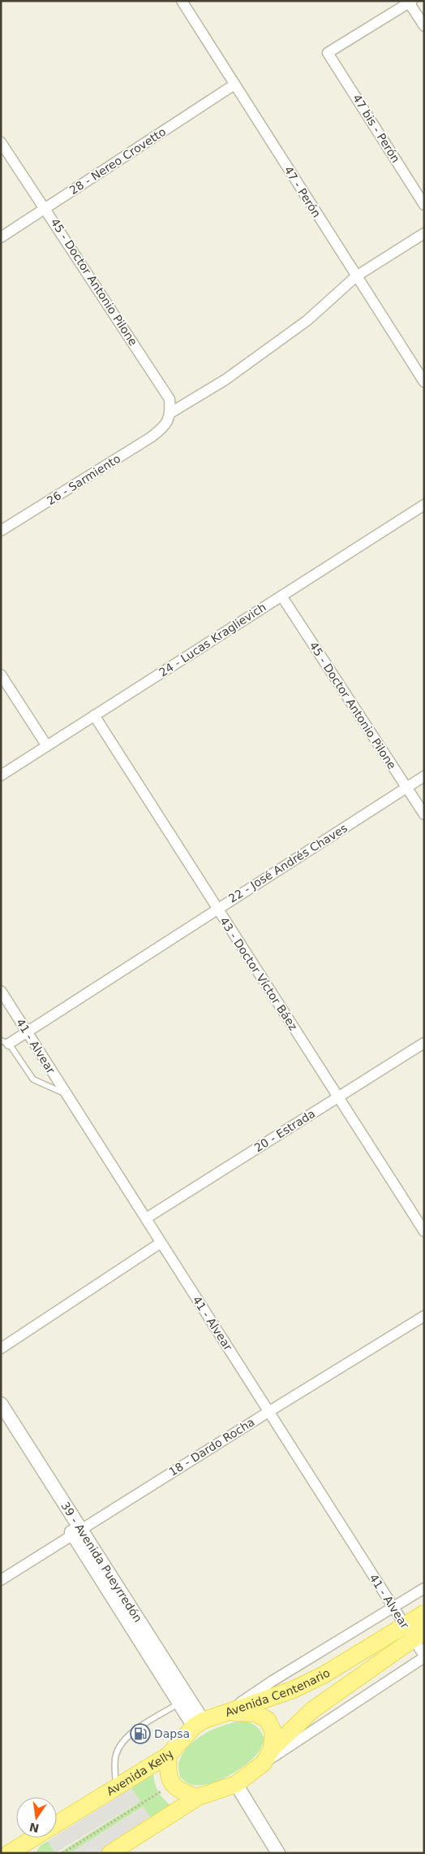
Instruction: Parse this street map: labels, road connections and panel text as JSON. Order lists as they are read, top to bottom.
{
  "streets": {
    "main road": ["Avenida Centenario", "Avenida Kelly"],
    "street": [
      "47 bis - Perón",
      "28 - Nereo Crovetto",
      "47 - Perón",
      "45 - Doctor Antonio Pilone",
      "26 - Sarmiento",
      "24 - Lucas Kraglievich",
      "22 - José Andrés Chaves",
      "43 - Doctor Víctor Báez",
      "41 - Alvear",
      "20 - Estrada",
      "18 - Dardo Rocha",
      "39 - Avenida Pueyrredón"
    ]
  },
  "crossings": [
    ["28 - Nereo Crovetto", "47 - Perón"],
    ["28 - Nereo Crovetto", "45 - Doctor Antonio Pilone"],
    ["45 - Doctor Antonio Pilone", "26 - Sarmiento"],
    ["45 - Doctor Antonio Pilone", "24 - Lucas Kraglievich"],
    ["45 - Doctor Antonio Pilone", "22 - José Andrés Chaves"],
    ["24 - Lucas Kraglievich", "43 - Doctor Víctor Báez"],
    ["22 - José Andrés Chaves", "43 - Doctor Víctor Báez"],
    ["22 - José Andrés Chaves", "41 - Alvear"],
    ["43 - Doctor Víctor Báez", "20 - Estrada"],
    ["41 - Alvear", "20 - Estrada"],
    ["41 - Alvear", "18 - Dardo Rocha"],
    ["41 - Alvear", "Avenida Centenario"],
    ["18 - Dardo Rocha", "39 - Avenida Pueyrredón"],
    ["39 - Avenida Pueyrredón", "Avenida Centenario"],
    ["39 - Avenida Pueyrredón", "Avenida Kelly"],
    ["Avenida Centenario", "Avenida Kelly"]
  ],
  "places": {
    "fuel station": ["Dapsa"]
  },
  "north": "bottom"
}
